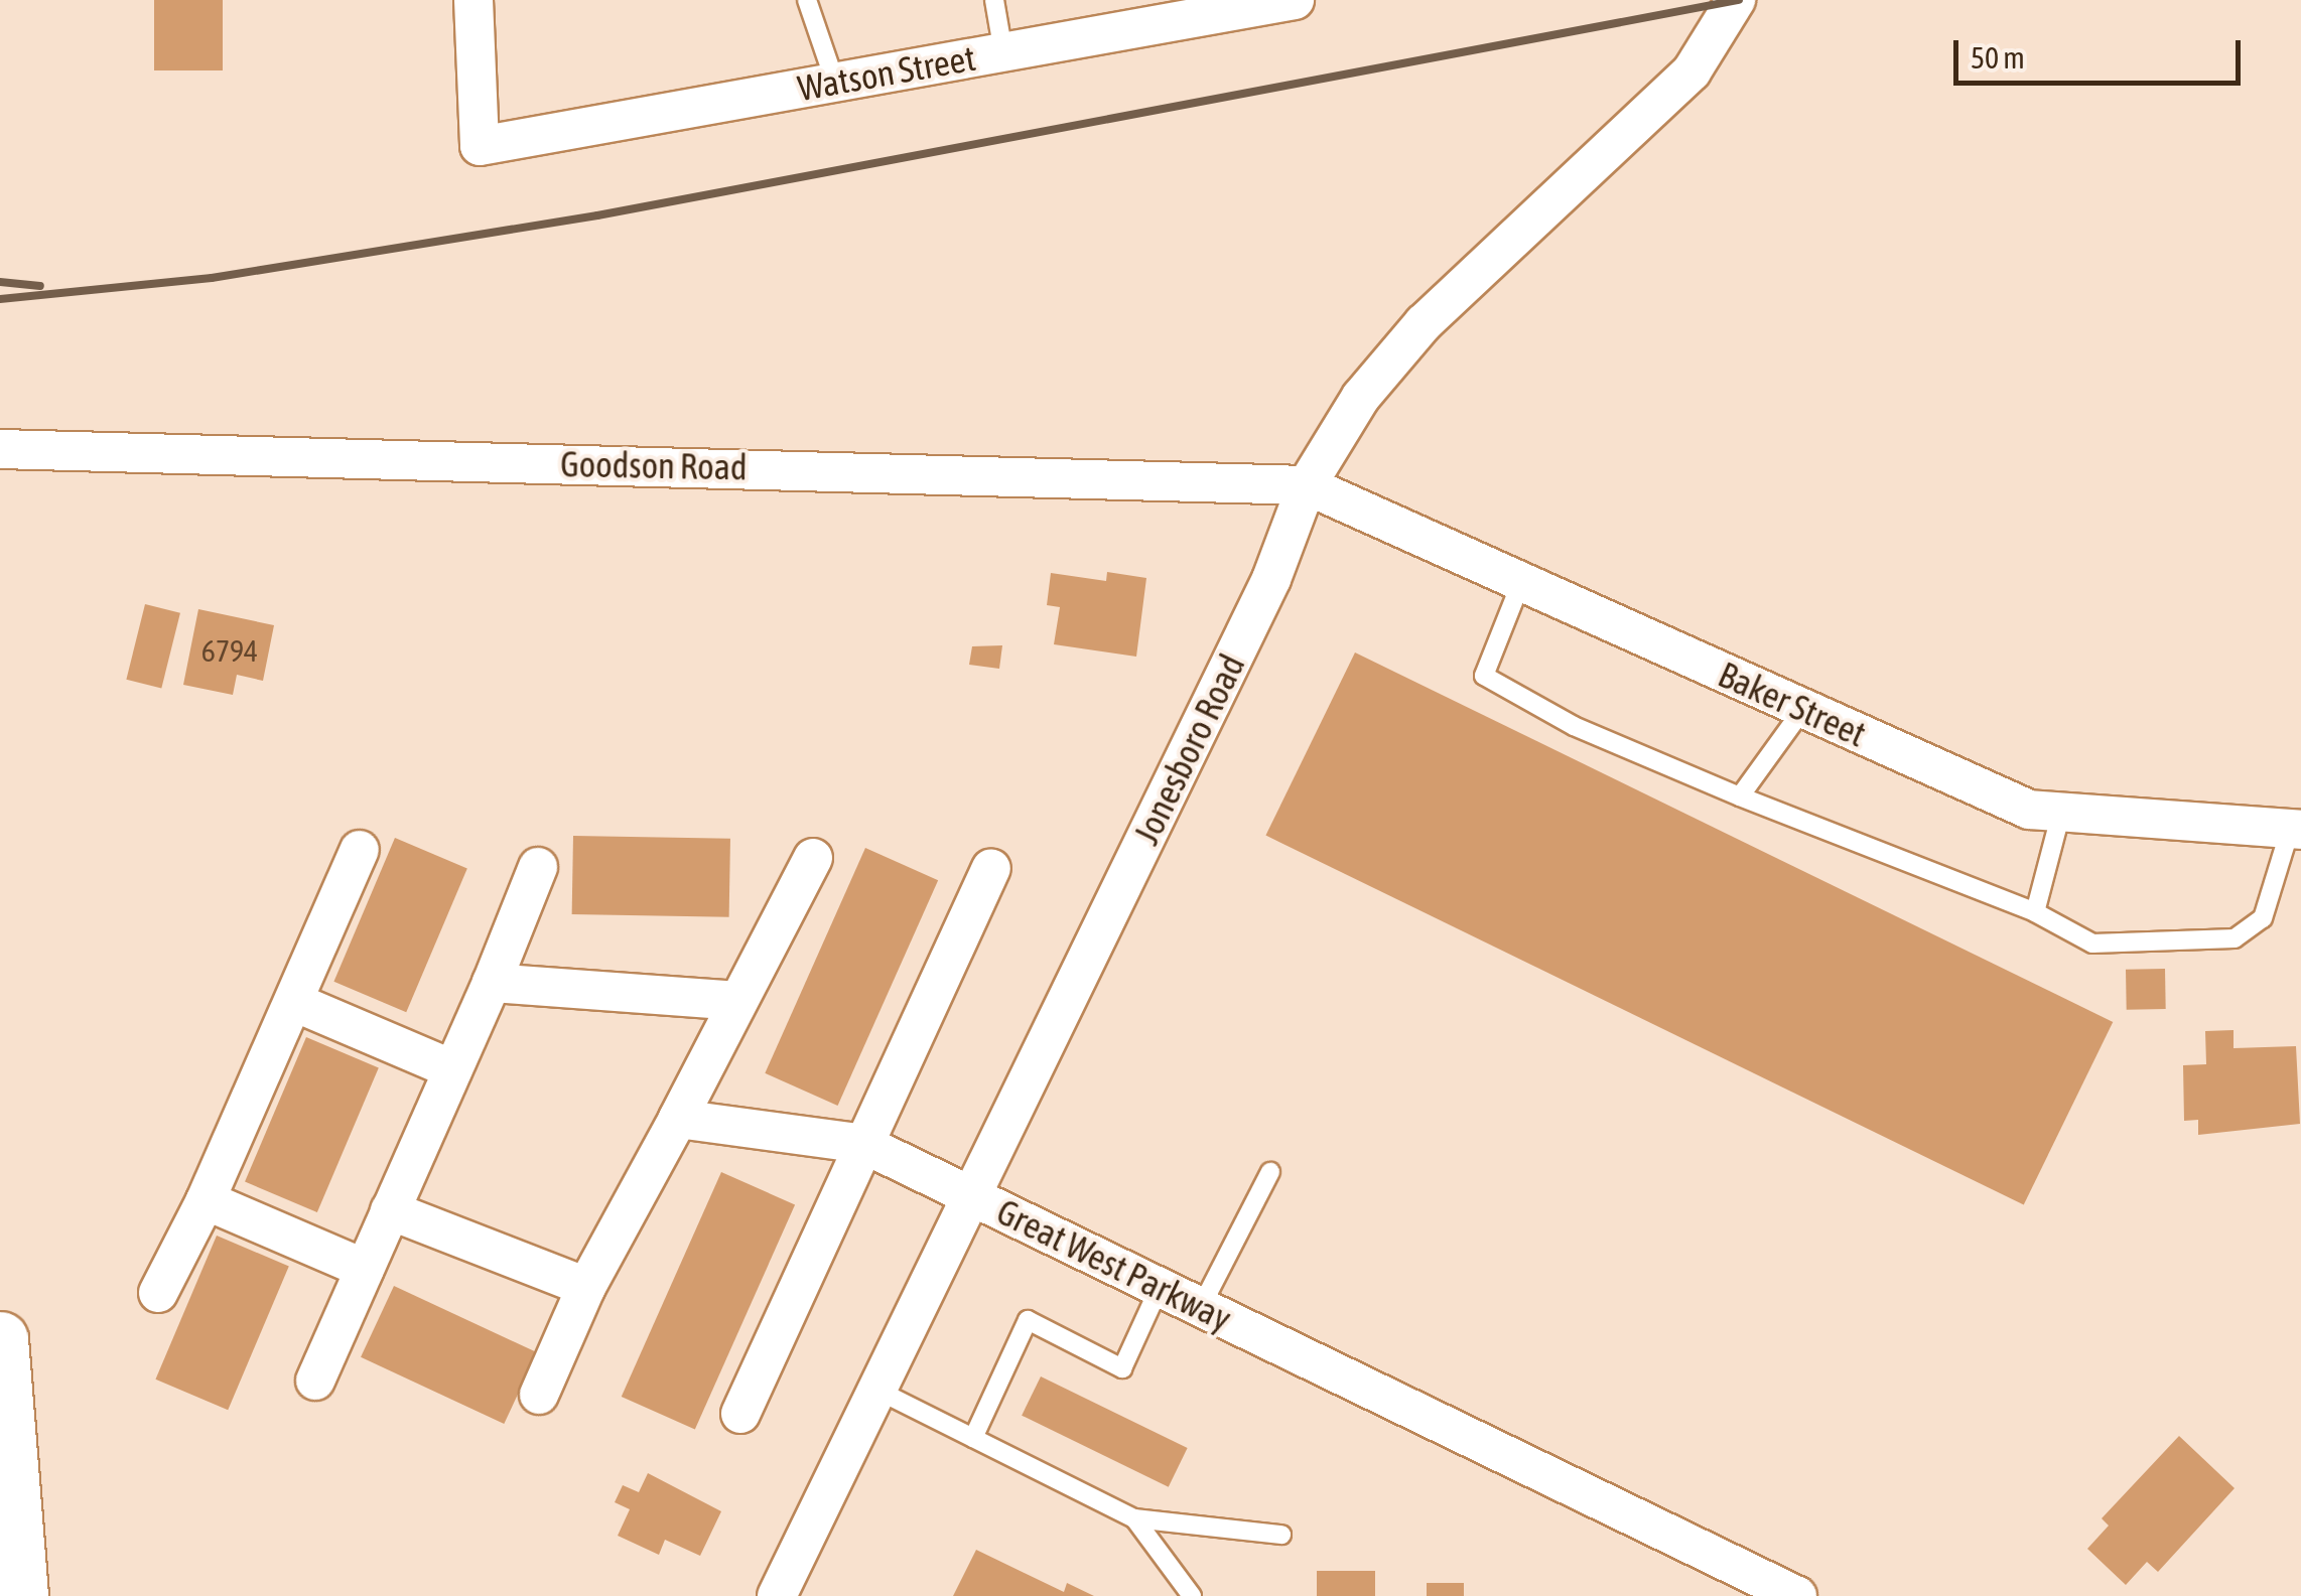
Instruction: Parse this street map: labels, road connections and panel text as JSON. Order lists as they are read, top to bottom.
{
  "streets": {
    "street": [
      "Watson Street",
      "Goodson Road",
      "Baker Street",
      "Jonesboro Road",
      "Great West Parkway"
    ]
  },
  "crossings": [
    ["Goodson Road", "Baker Street"],
    ["Goodson Road", "Jonesboro Road"],
    ["Baker Street", "Jonesboro Road"],
    ["Jonesboro Road", "Great West Parkway"]
  ],
  "house_numbers": ["6794"],
  "scale_bar": "50 m"
}
